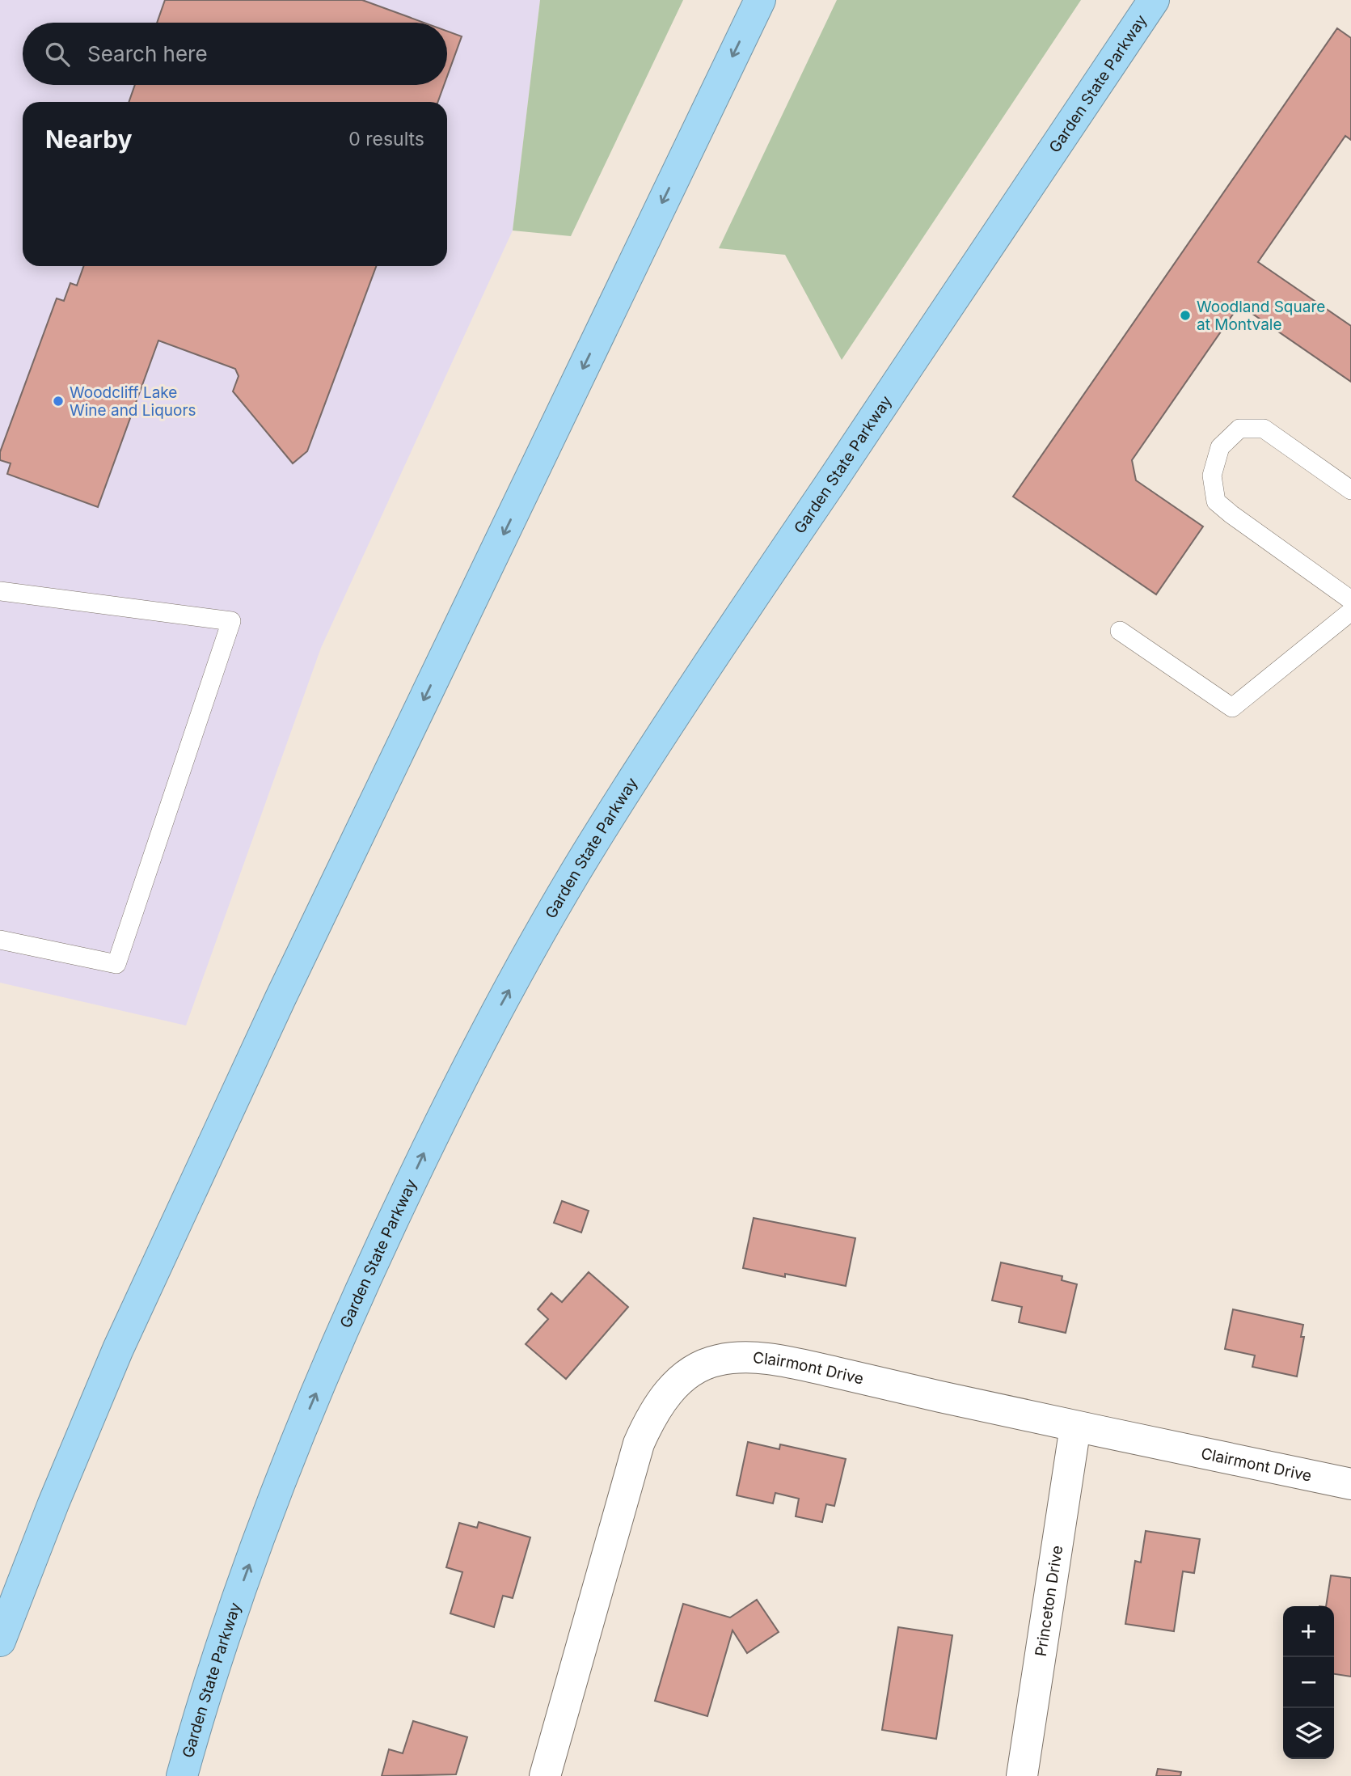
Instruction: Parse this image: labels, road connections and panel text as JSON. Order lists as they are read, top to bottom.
{
  "streets": {
    "highway": ["Garden State Parkway"],
    "street": ["Clairmont Drive", "Princeton Drive"]
  },
  "crossings": [
    ["Clairmont Drive", "Princeton Drive"]
  ],
  "places": ["Woodland Square at Montvale", "Woodcliff Lake Wine and Liquors"],
  "page": {
    "search": "Search here",
    "heading": ["Nearby", "0 results"],
    "map_buttons": ["+", "−"]
  }
}
